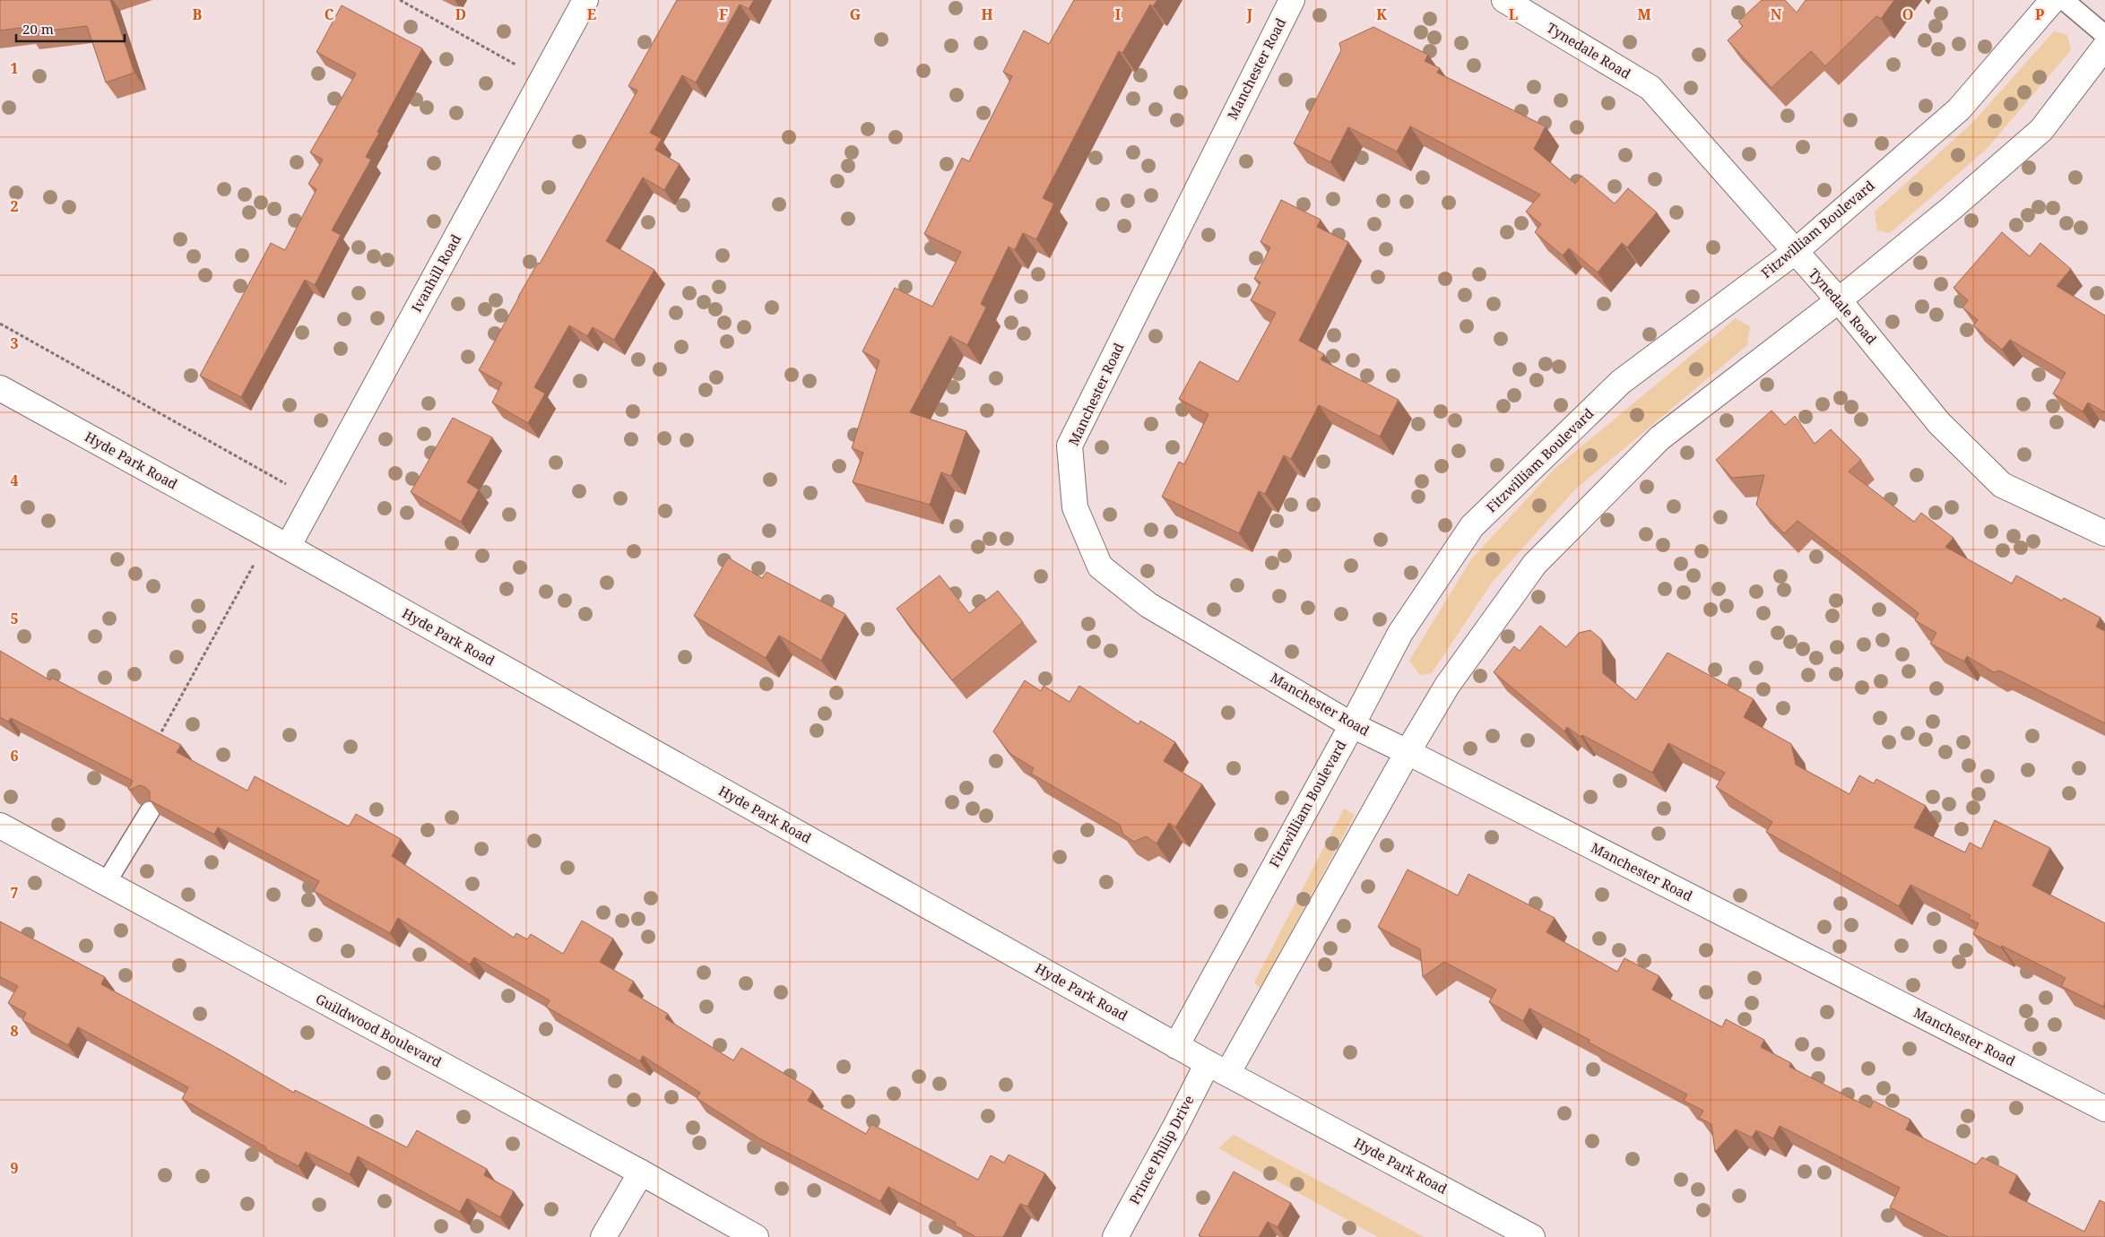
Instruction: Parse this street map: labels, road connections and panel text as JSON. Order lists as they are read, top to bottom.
{
  "streets": {
    "street": [
      "Tynedale Road",
      "Manchester Road",
      "Fitzwilliam Boulevard",
      "Ivanhill Road",
      "Hyde Park Road",
      "Guildwood Boulevard",
      "Prince Philip Drive"
    ]
  },
  "crossings": [
    ["Tynedale Road", "Fitzwilliam Boulevard"],
    ["Manchester Road", "Fitzwilliam Boulevard"],
    ["Fitzwilliam Boulevard", "Hyde Park Road"],
    ["Ivanhill Road", "Hyde Park Road"],
    ["Hyde Park Road", "Prince Philip Drive"]
  ],
  "scale_bar": "20 m",
  "grid": {
    "columns": [
      "B",
      "C",
      "D",
      "E",
      "F",
      "G",
      "H",
      "I",
      "J",
      "K",
      "L",
      "M",
      "N",
      "O",
      "P"
    ],
    "rows": [
      "1",
      "2",
      "3",
      "4",
      "5",
      "6",
      "7",
      "8",
      "9"
    ]
  }
}
